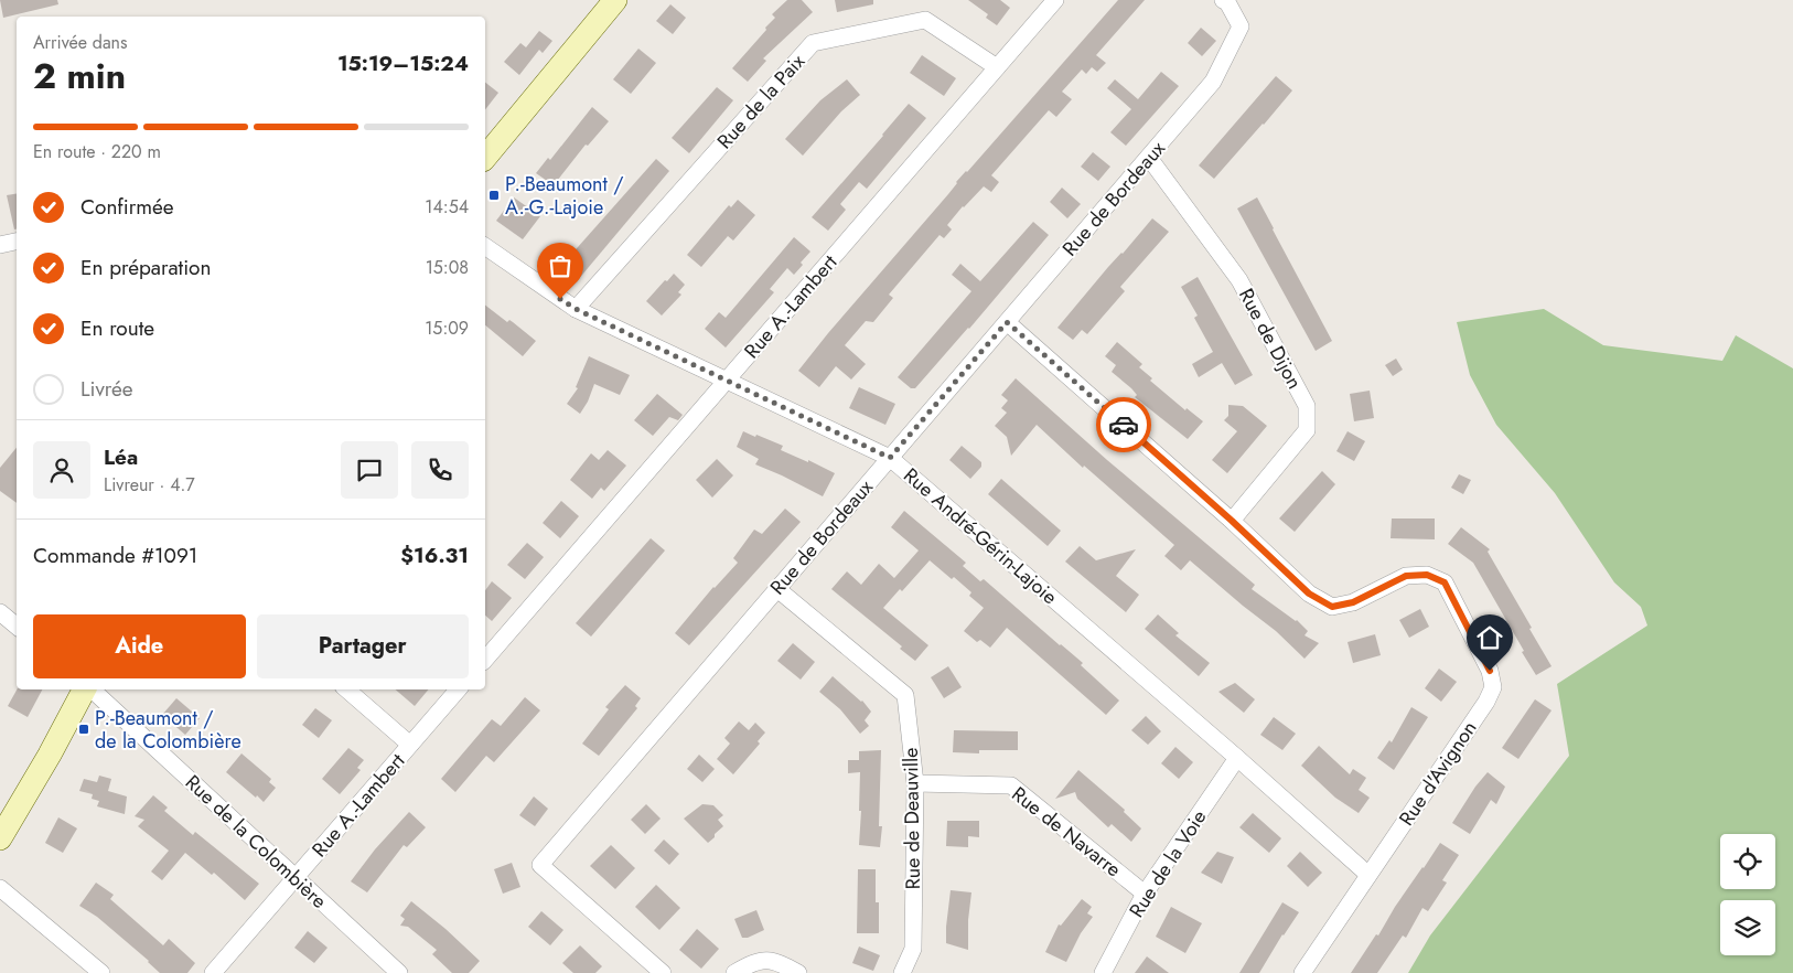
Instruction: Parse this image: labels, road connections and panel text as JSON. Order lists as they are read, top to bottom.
{
  "streets": {
    "street": [
      "Rue de la Paix",
      "Rue de Bordeaux",
      "Rue A.-Lambert",
      "Rue de Dijon",
      "Rue André-Gérin-Lajoie",
      "Rue d'Avignon",
      "Rue de Deauville",
      "Rue de Navarre",
      "Rue de la Colombière",
      "Rue de la Voie"
    ]
  },
  "crossings": [
    ["Rue de la Paix", "Rue A.-Lambert"],
    ["Rue de la Paix", "Rue André-Gérin-Lajoie"],
    ["Rue de Bordeaux", "Rue de Dijon"],
    ["Rue de Bordeaux", "Rue André-Gérin-Lajoie"],
    ["Rue de Bordeaux", "Rue d'Avignon"],
    ["Rue de Bordeaux", "Rue de Deauville"],
    ["Rue A.-Lambert", "Rue André-Gérin-Lajoie"],
    ["Rue A.-Lambert", "Rue de la Colombière"],
    ["Rue de Dijon", "Rue d'Avignon"],
    ["Rue André-Gérin-Lajoie", "Rue d'Avignon"],
    ["Rue André-Gérin-Lajoie", "Rue de la Voie"],
    ["Rue de Deauville", "Rue de Navarre"],
    ["Rue de Navarre", "Rue de la Voie"]
  ],
  "places": {
    "transit": ["P.-Beaumont / A.-G.-Lajoie", "P.-Beaumont / de la Colombière"]
  },
  "page": {
    "heading": ["2 min", "Arrivée dans", "15:19–15:24"],
    "panel": [
      "Léa",
      "Livreur · 4.7",
      "Commande #1091",
      "$16.31"
    ],
    "bar": "En route · 220 m",
    "list": [
      ["Confirmée", "14:54"],
      ["En préparation", "15:08"],
      ["En route", "15:09"],
      "Livrée"
    ],
    "buttons": ["Aide", "Partager"]
  }
}
